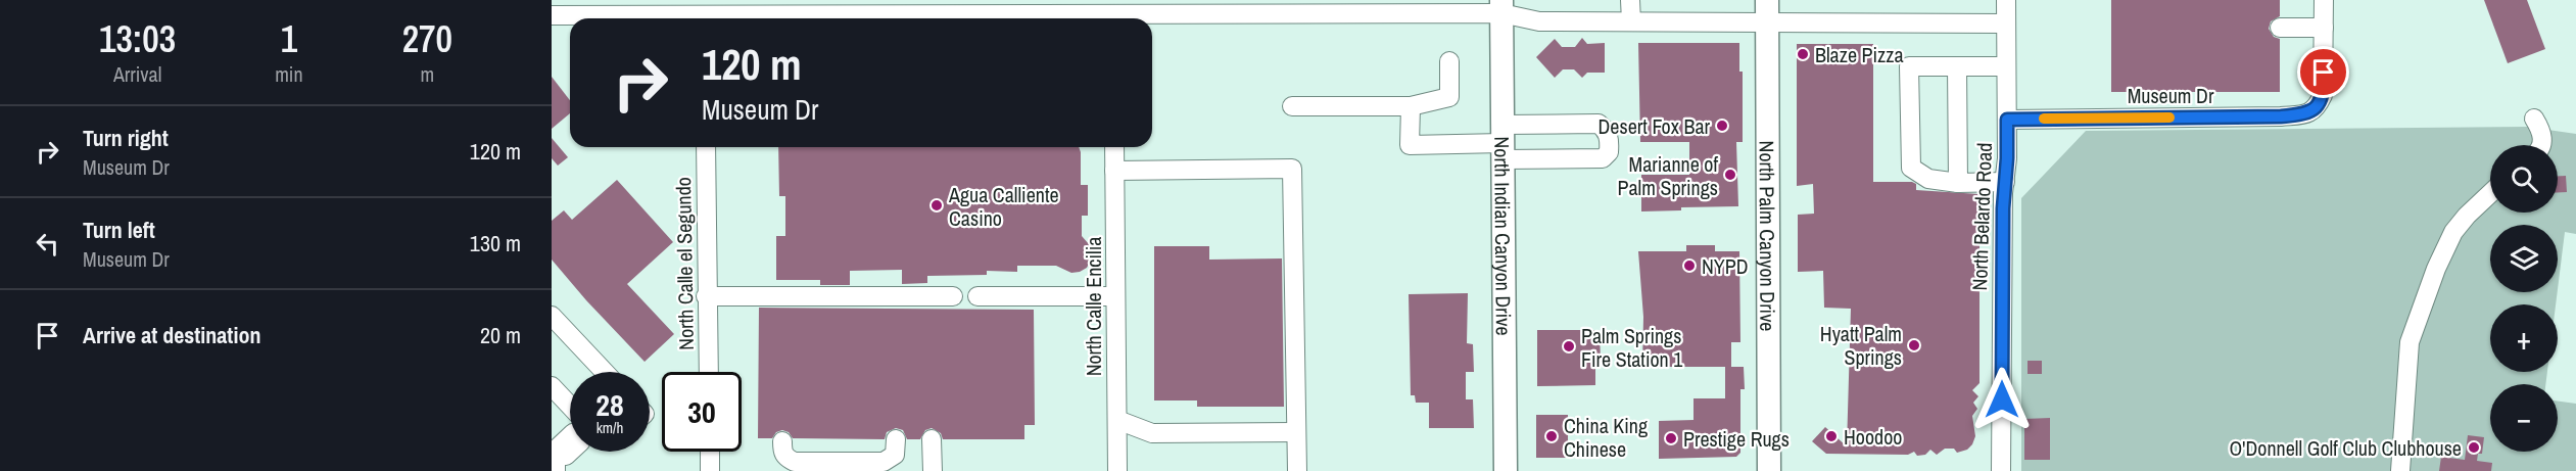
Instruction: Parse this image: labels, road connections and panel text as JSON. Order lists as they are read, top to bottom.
{
  "streets": {
    "main road": ["North Indian Canyon Drive", "North Palm Canyon Drive"],
    "street": [
      "Museum Dr",
      "North Belardo Road",
      "North Calle el Segundo",
      "North Calle Encilia"
    ]
  },
  "crossings": [
    ["Museum Dr", "North Belardo Road"]
  ],
  "places": [
    "Blaze Pizza",
    "Desert Fox Bar",
    "Marianne of Palm Springs",
    "Agua Calliente Casino",
    "NYPD",
    "Hyatt Palm Springs",
    "Palm Springs Fire Station 1",
    "China King Chinese",
    "Hoodoo",
    "Prestige Rugs",
    "O'Donnell Golf Club Clubhouse"
  ],
  "page": {
    "eta": [
      "13:03",
      "Arrival",
      "1",
      "min",
      "270",
      "m"
    ],
    "turn": ["120 m", "Museum Dr"],
    "list": [
      {
        "name": "Turn right",
        "note": "Museum Dr",
        "value": "120 m"
      },
      {
        "name": "Turn left",
        "note": "Museum Dr",
        "value": "130 m"
      },
      {
        "name": "Arrive at destination",
        "value": "20 m"
      }
    ],
    "map_buttons": ["+", "−"],
    "speed": "28 km/h",
    "limit": "30"
  }
}
